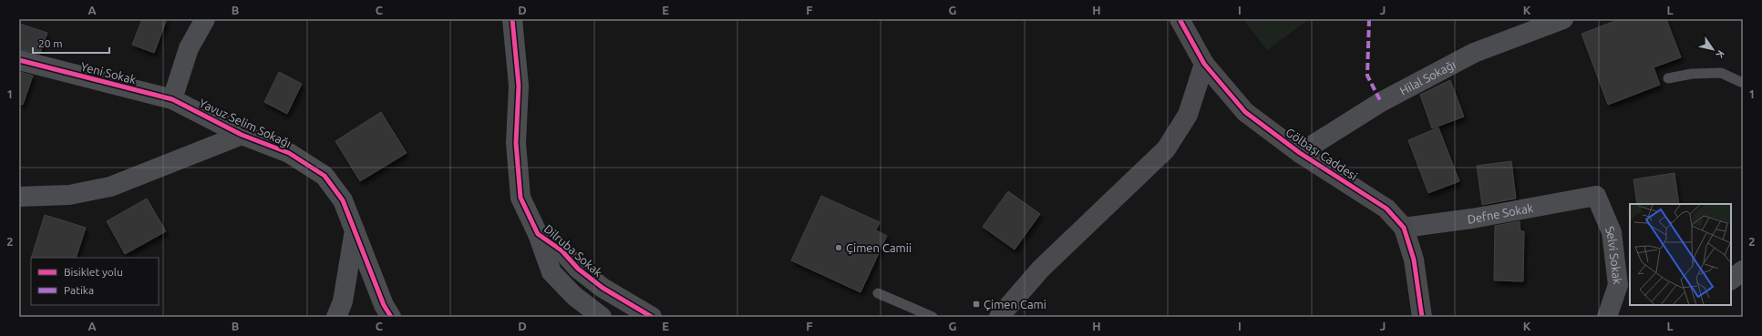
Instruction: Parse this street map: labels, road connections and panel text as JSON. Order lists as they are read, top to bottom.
{
  "streets": {
    "street": [
      "Yeni Sokak",
      "Hilal Sokağı",
      "Yavuz Selim Sokağı",
      "Gölbaşı Caddesi",
      "Defne Sokak",
      "Dilruba Sokak",
      "Selvi Sokak"
    ]
  },
  "crossings": [
    ["Yeni Sokak", "Yavuz Selim Sokağı"],
    ["Hilal Sokağı", "Gölbaşı Caddesi"],
    ["Gölbaşı Caddesi", "Defne Sokak"],
    ["Defne Sokak", "Selvi Sokak"]
  ],
  "places": {
    "other": ["Çimen Camii"],
    "transit": ["Çimen Cami"]
  },
  "legend": ["Bisiklet yolu", "Patika"],
  "scale_bar": "20 m",
  "north": "bottom right",
  "grid": {
    "columns": [
      "A",
      "B",
      "C",
      "D",
      "E",
      "F",
      "G",
      "H",
      "I",
      "J",
      "K",
      "L"
    ],
    "rows": ["1", "2"]
  }
}
